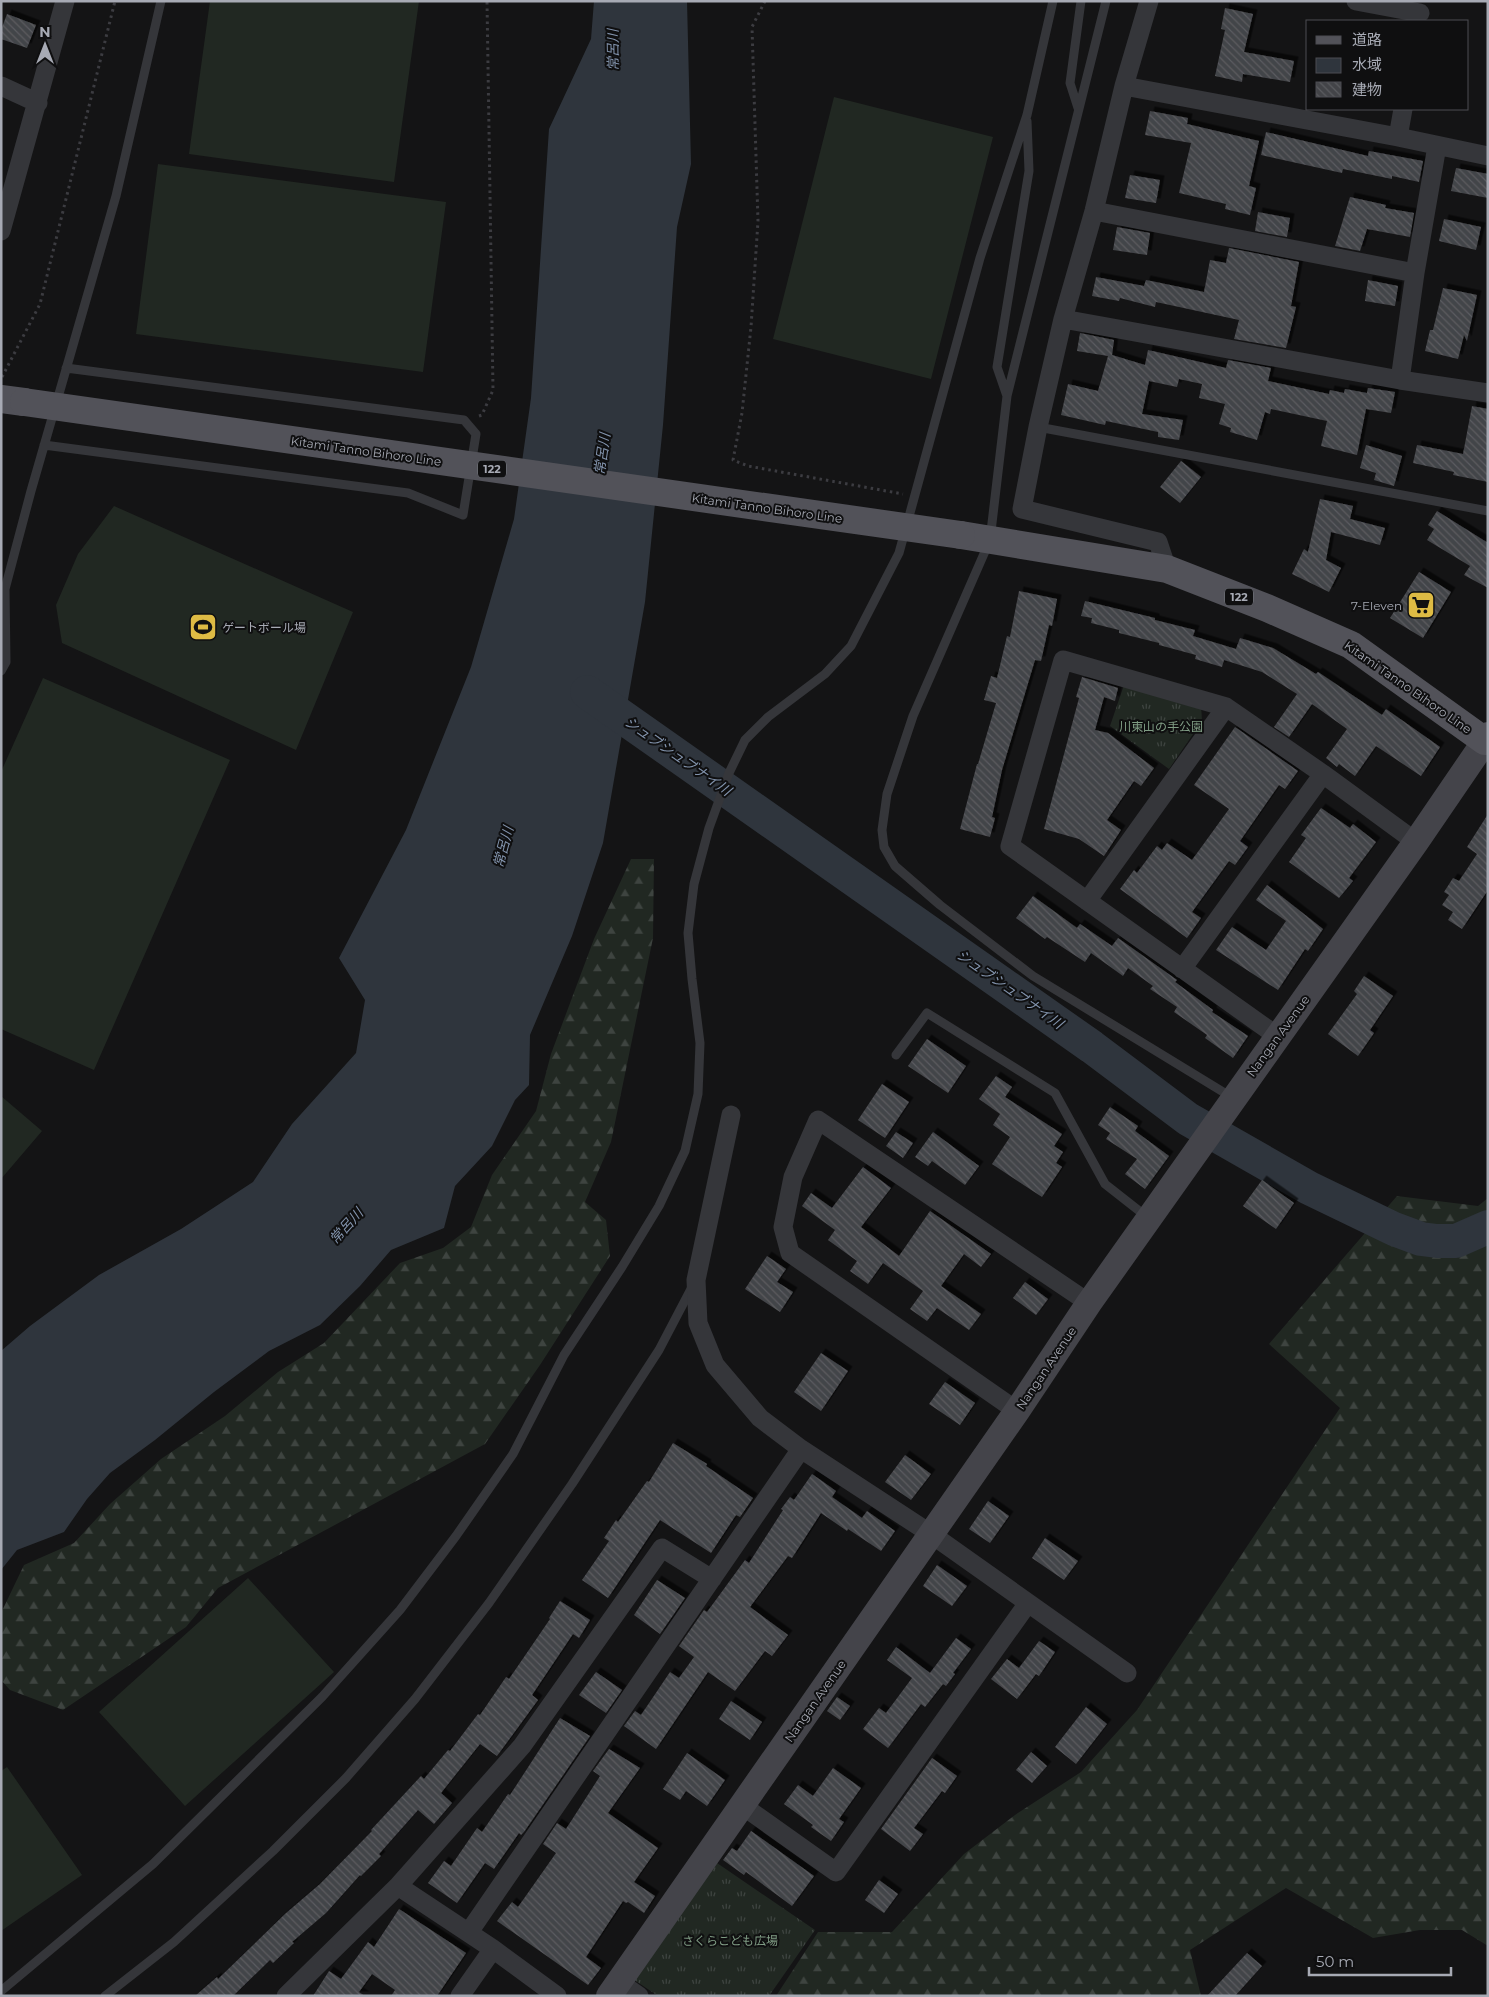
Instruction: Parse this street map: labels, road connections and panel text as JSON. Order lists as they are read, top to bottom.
{
  "streets": {
    "main road": ["Kitami Tanno Bihoro Line", "122", "Nangan Avenue"]
  },
  "crossings": [
    ["Kitami Tanno Bihoro Line", "Nangan Avenue"]
  ],
  "water": ["常呂川", "シュブシュブナイ川"],
  "parks": ["川東山の手公園", "さくらこども広場"],
  "places": {
    "supermarket": ["7-Eleven"],
    "sports": ["ゲートボール場"]
  },
  "legend": ["道路", "水域", "建物"],
  "scale_bar": "50 m",
  "north": "top"
}
